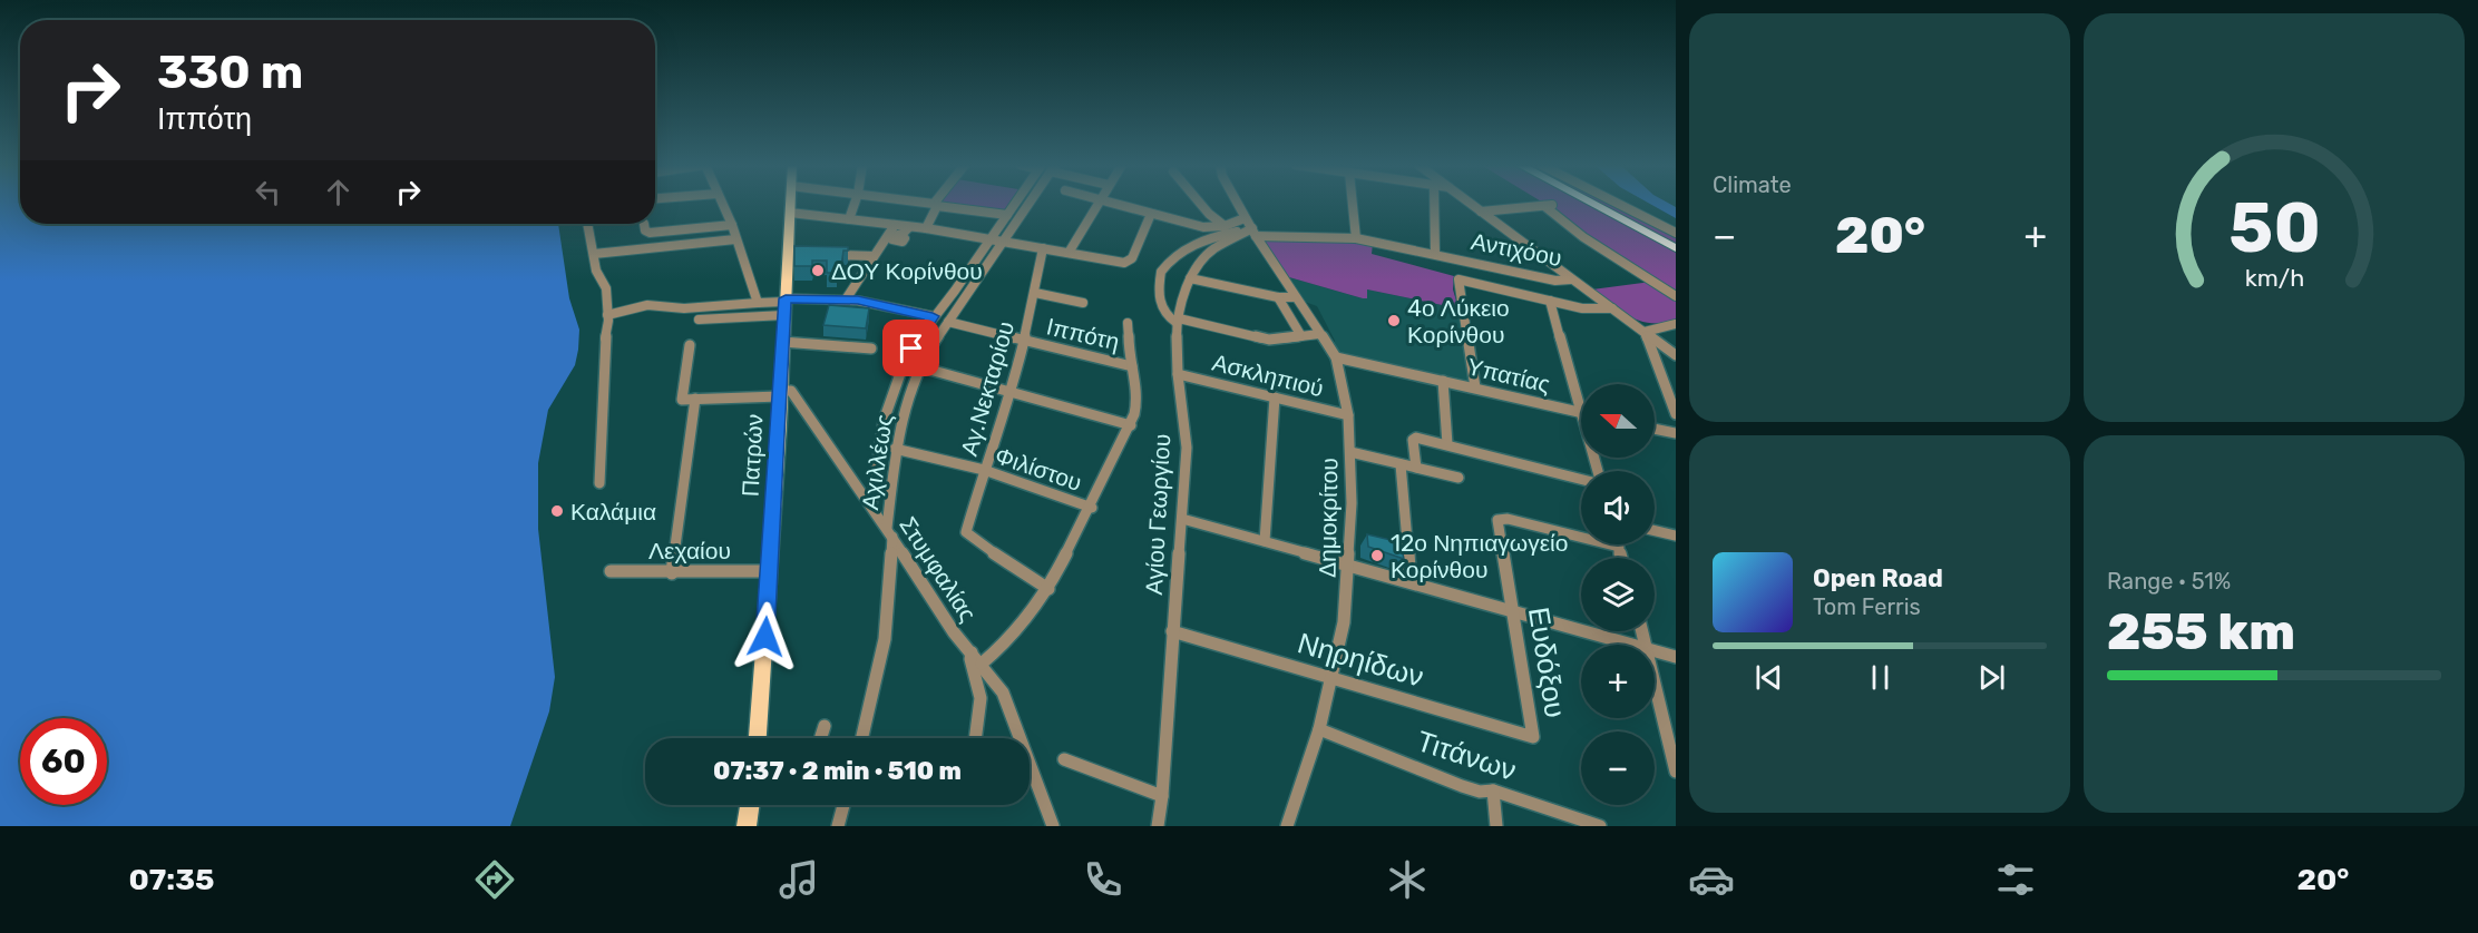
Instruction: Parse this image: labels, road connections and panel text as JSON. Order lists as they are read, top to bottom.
{
  "streets": {
    "main road": ["Πατρών"],
    "street": [
      "Αντιχόου",
      "Ιππότη",
      "Ασκληπιού",
      "Υπατίας",
      "Αγ.Νεκταρίου",
      "Αχιλλέως",
      "Φιλίστου",
      "Αγίου Γεωργίου",
      "Δημοκρίτου",
      "Λεχαίου",
      "Στυμφαλίας",
      "Νηρηίδων",
      "Ευδόξου",
      "Τιτάνων"
    ]
  },
  "crossings": [
    ["Αντιχόου", "Αγίου Γεωργίου"],
    ["Αντιχόου", "Δημοκρίτου"],
    ["Ιππότη", "Αγ.Νεκταρίου"],
    ["Ιππότη", "Αχιλλέως"],
    ["Ασκληπιού", "Αγίου Γεωργίου"],
    ["Ασκληπιού", "Δημοκρίτου"],
    ["Υπατίας", "Δημοκρίτου"],
    ["Αγ.Νεκταρίου", "Φιλίστου"],
    ["Πατρών", "Λεχαίου"],
    ["Πατρών", "Στυμφαλίας"],
    ["Αχιλλέως", "Φιλίστου"],
    ["Αχιλλέως", "Στυμφαλίας"],
    ["Αγίου Γεωργίου", "Δημοκρίτου"],
    ["Αγίου Γεωργίου", "Νηρηίδων"],
    ["Δημοκρίτου", "Νηρηίδων"],
    ["Δημοκρίτου", "Τιτάνων"],
    ["Νηρηίδων", "Ευδόξου"]
  ],
  "places": [
    "ΔΟΥ Κορίνθου",
    "4ο Λύκειο Κορίνθου",
    "Καλάμια",
    "12ο Νηπιαγωγείο Κορίνθου"
  ],
  "north": "left",
  "page": {
    "tile": [
      "Climate",
      ["Range · 51%", "255 km"]
    ],
    "turn": ["330 m", "Ιππότη"],
    "heat": ["−", "20°", "+"],
    "map_buttons": ["+", "−"],
    "song": ["Open Road", "Tom Ferris"],
    "limit": "60",
    "trip": "07:37 · 2 min · 510 m",
    "tabs": ["07:35", "20°"],
    "gauge": ["50", "km/h"]
  }
}
